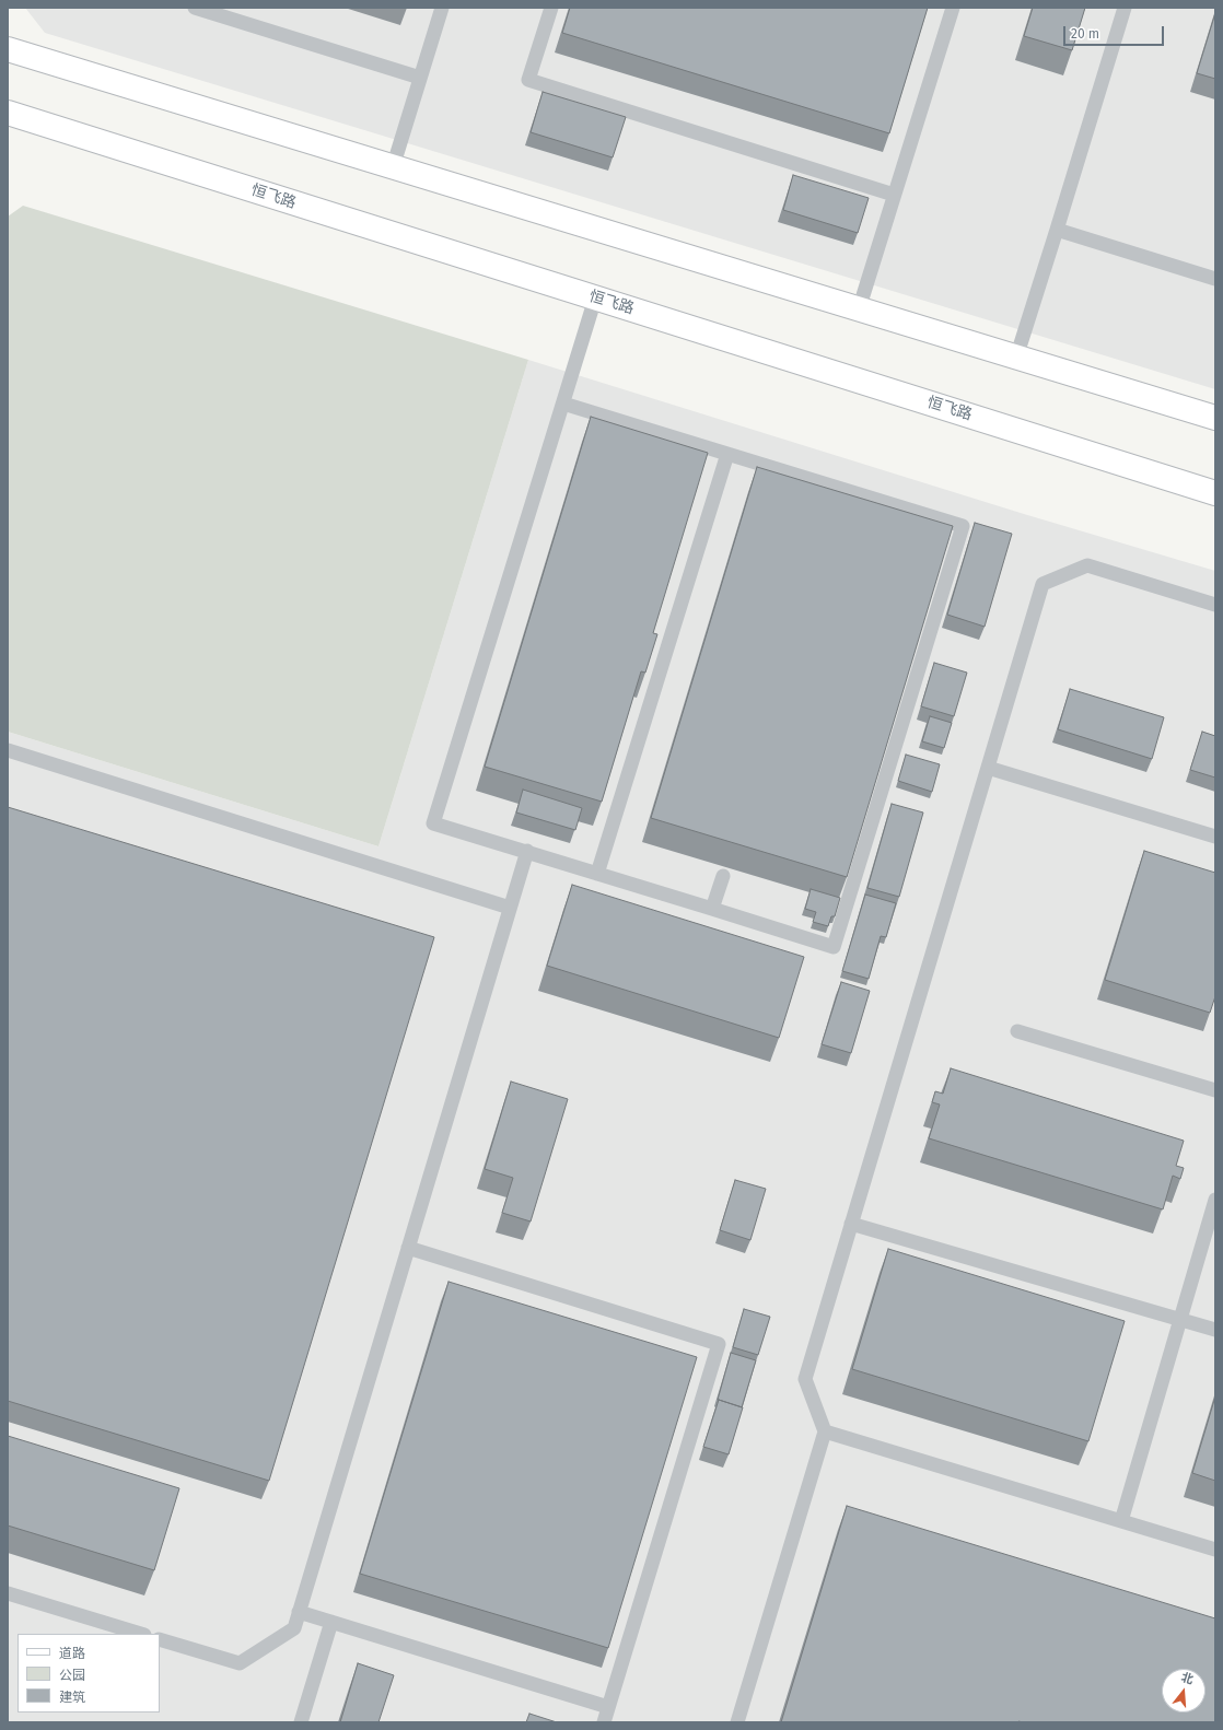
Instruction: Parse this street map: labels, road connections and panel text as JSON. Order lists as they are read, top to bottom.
{
  "streets": {
    "main road": ["恒飞路"]
  },
  "legend": ["道路", "公园", "建筑"],
  "scale_bar": "20 m",
  "north": "top"
}
